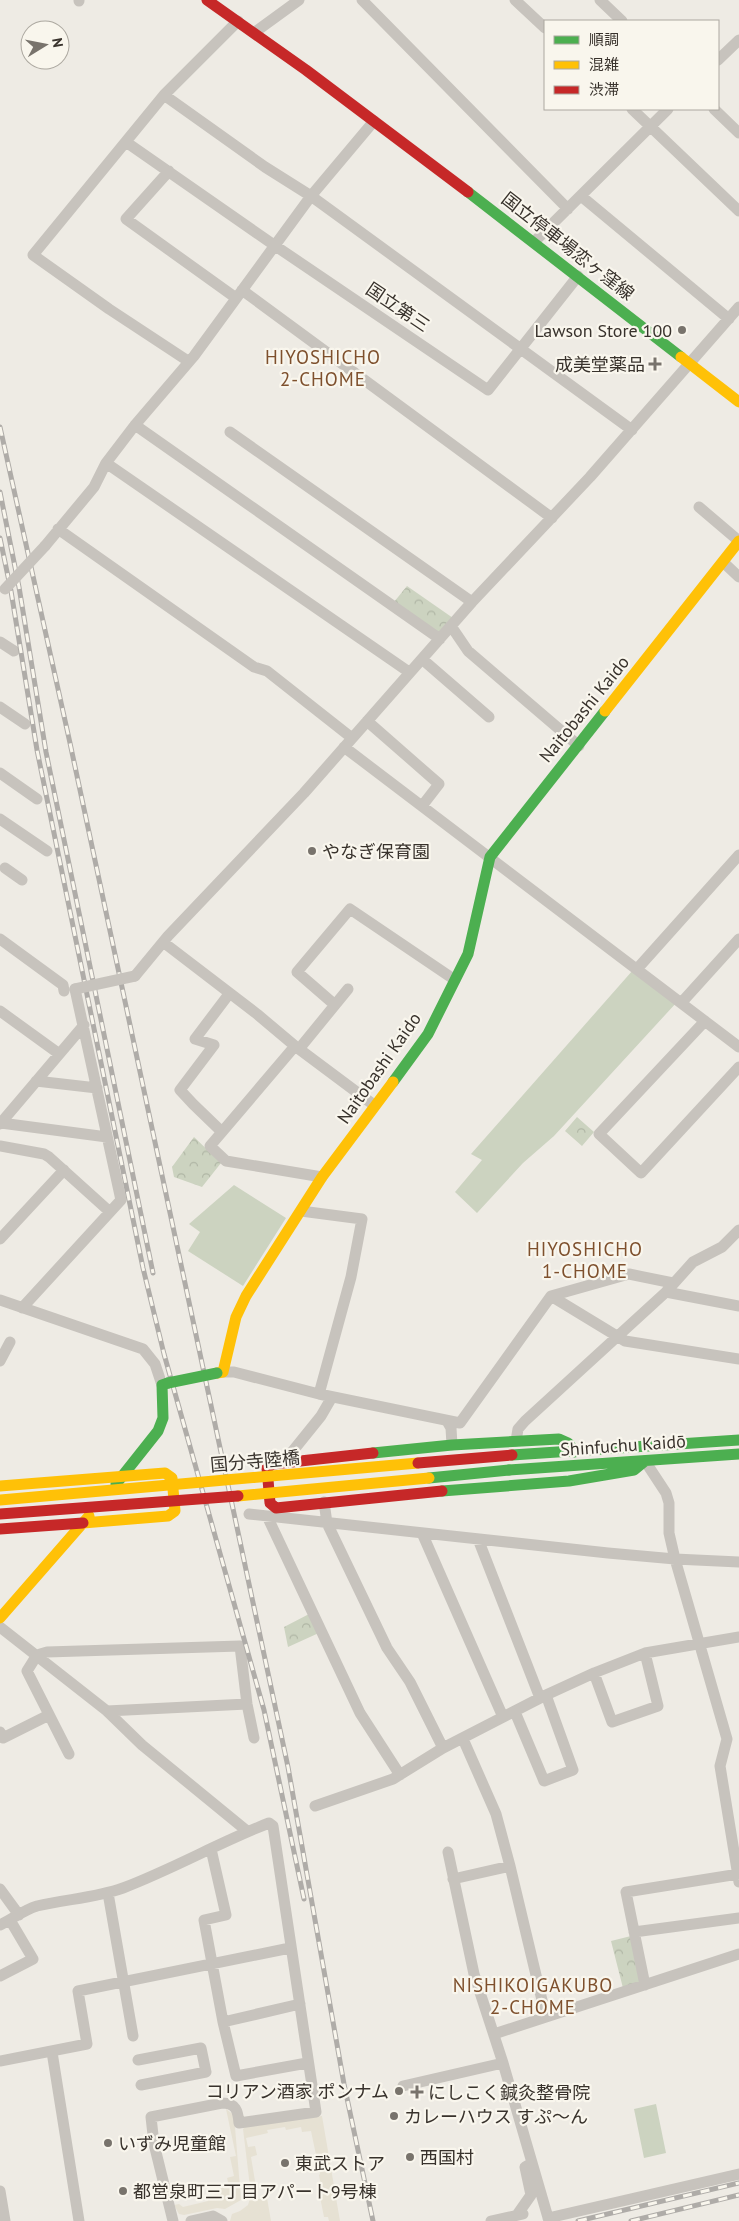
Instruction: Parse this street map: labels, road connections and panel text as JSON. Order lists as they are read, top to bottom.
{
  "streets": {
    "main road": [
      "国立停車場恋ヶ窪線",
      "Naitobashi Kaido",
      "Shinfuchu Kaidō",
      "国分寺陸橋"
    ],
    "street": ["国立第三"]
  },
  "crossings": [
    ["国立停車場恋ヶ窪線", "国立第三"],
    ["Shinfuchu Kaidō", "国分寺陸橋"]
  ],
  "districts": ["HIYOSHICHO 2-CHOME", "HIYOSHICHO 1-CHOME", "NISHIKOIGAKUBO 2-CHOME"],
  "places": {
    "other": [
      "Lawson Store 100",
      "やなぎ保育園",
      "コリアン酒家 ポンナム",
      "カレーハウス すぷ〜ん",
      "いずみ児童館",
      "西国村",
      "東武ストア",
      "都営泉町三丁目アパート9号棟"
    ],
    "health": ["成美堂薬品", "にしこく鍼灸整骨院"]
  },
  "legend": ["順調", "混雑", "渋滞"],
  "north": "right"
}
